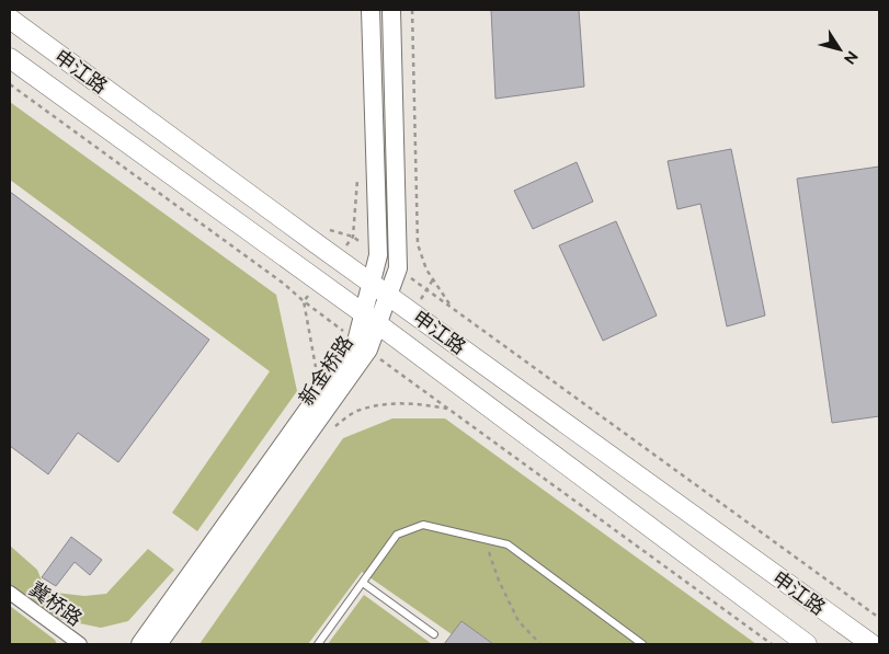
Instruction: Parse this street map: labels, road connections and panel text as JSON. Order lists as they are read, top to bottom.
{
  "streets": {
    "main road": ["申江路"],
    "street": ["新金桥路", "冀桥路"]
  },
  "crossings": [
    ["申江路", "新金桥路"]
  ],
  "north": "bottom right"
}
